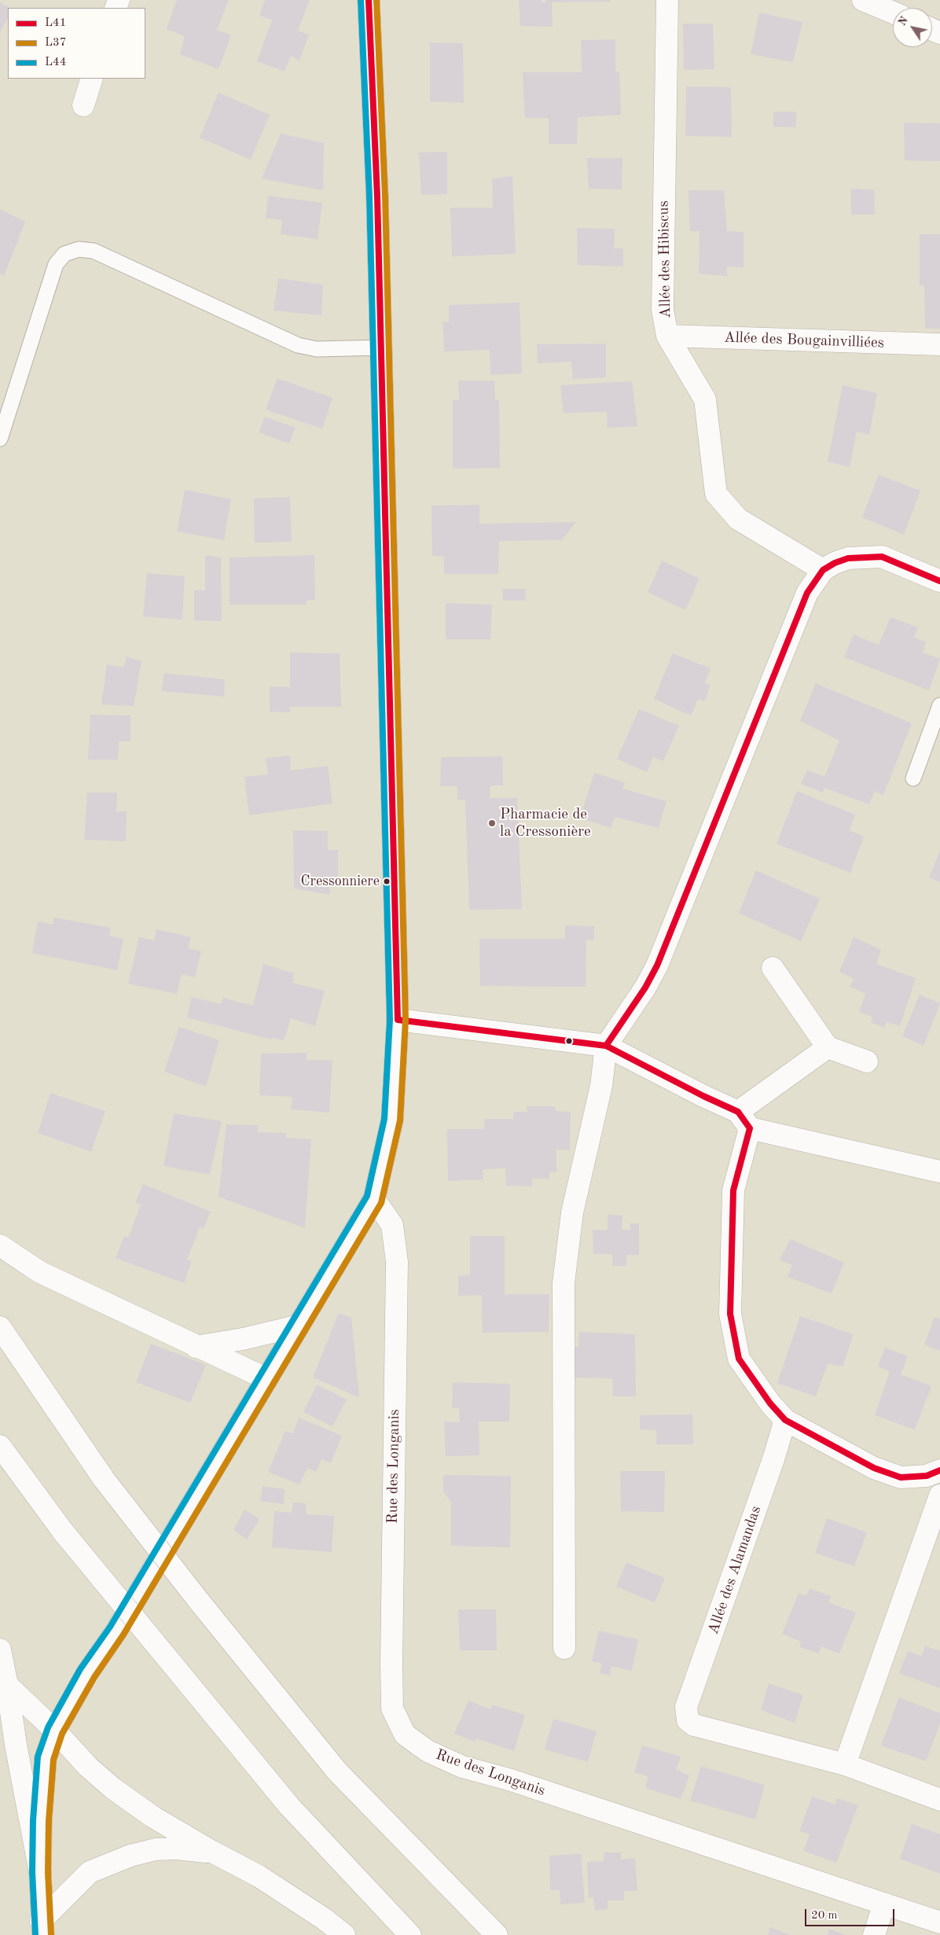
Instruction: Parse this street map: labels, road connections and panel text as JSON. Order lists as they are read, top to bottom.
{
  "streets": {
    "main road": [
      "Allée des Hibiscus",
      "Allée des Bougainvilliées",
      "Rue des Longanis",
      "Allée des Alamandas"
    ]
  },
  "crossings": [
    ["Allée des Hibiscus", "Allée des Bougainvilliées"]
  ],
  "places": ["Pharmacie de la Cressonière", "Cressonniere"],
  "lines": ["transit line L41", "transit line L37", "transit line L44"],
  "legend": ["L41", "L37", "L44"],
  "scale_bar": "20 m",
  "north": "top left"
}
